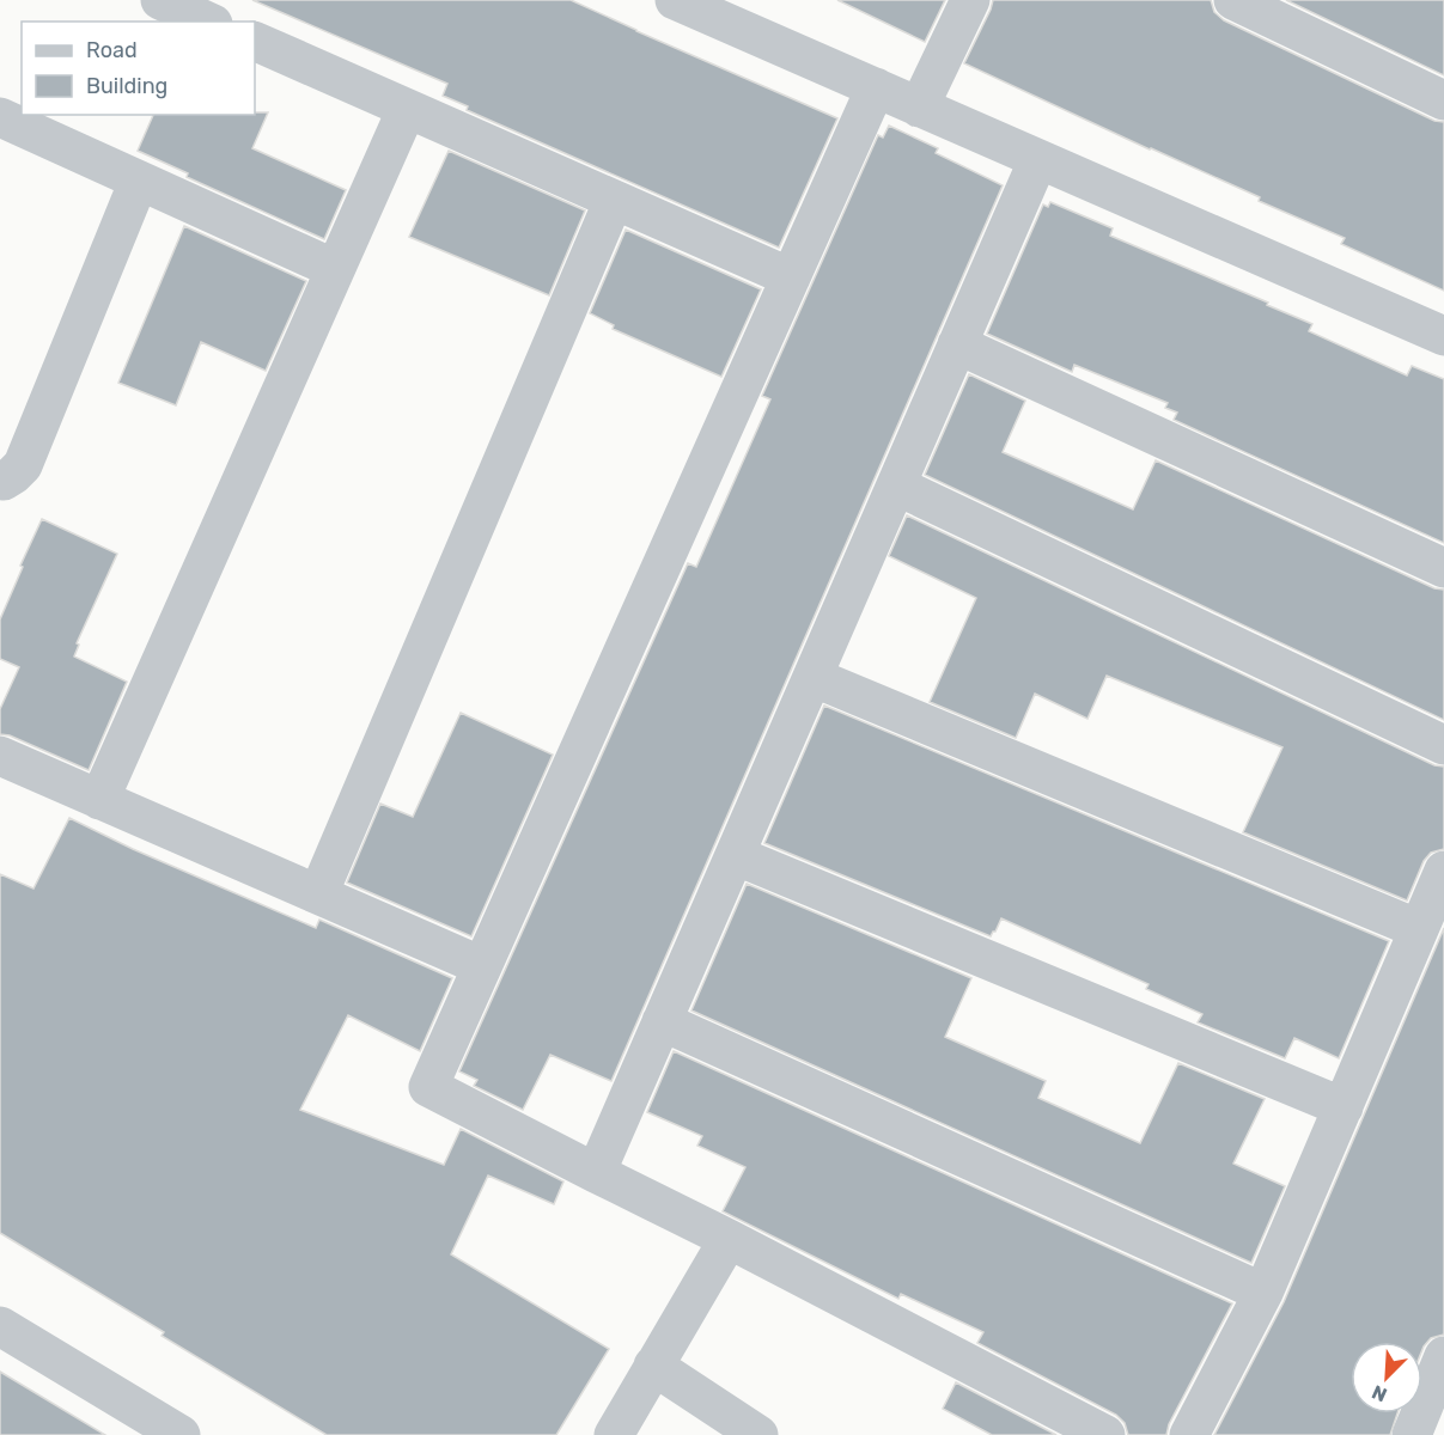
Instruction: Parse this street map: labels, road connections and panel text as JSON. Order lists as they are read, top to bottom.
{
  "legend": ["Road", "Building"],
  "north": "bottom left"
}
